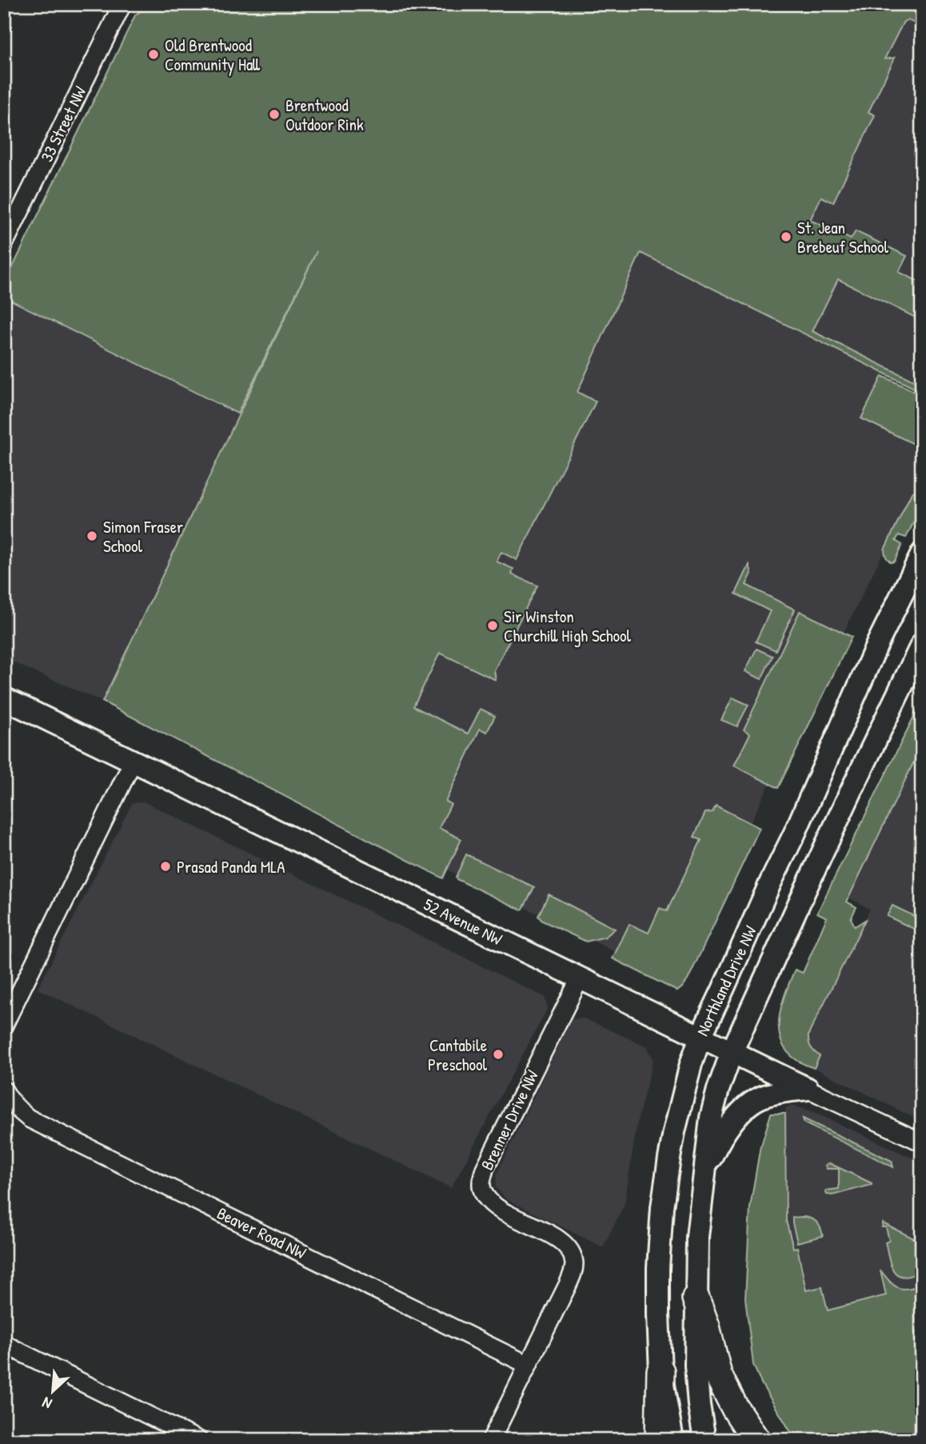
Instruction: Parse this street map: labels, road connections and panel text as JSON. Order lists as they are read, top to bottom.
{
  "streets": {
    "street": [
      "33 Street NW",
      "52 Avenue NW",
      "Northland Drive NW",
      "Brenner Drive NW",
      "Beaver Road NW"
    ]
  },
  "crossings": [
    ["52 Avenue NW", "Northland Drive NW"],
    ["52 Avenue NW", "Brenner Drive NW"],
    ["Brenner Drive NW", "Beaver Road NW"]
  ],
  "places": [
    "Old Brentwood Community Hall",
    "Brentwood Outdoor Rink",
    "St. Jean Brebeuf School",
    "Simon Fraser School",
    "Sir Winston Churchill High School",
    "Prasad Panda MLA",
    "Cantabile Preschool"
  ],
  "north": "bottom left"
}
